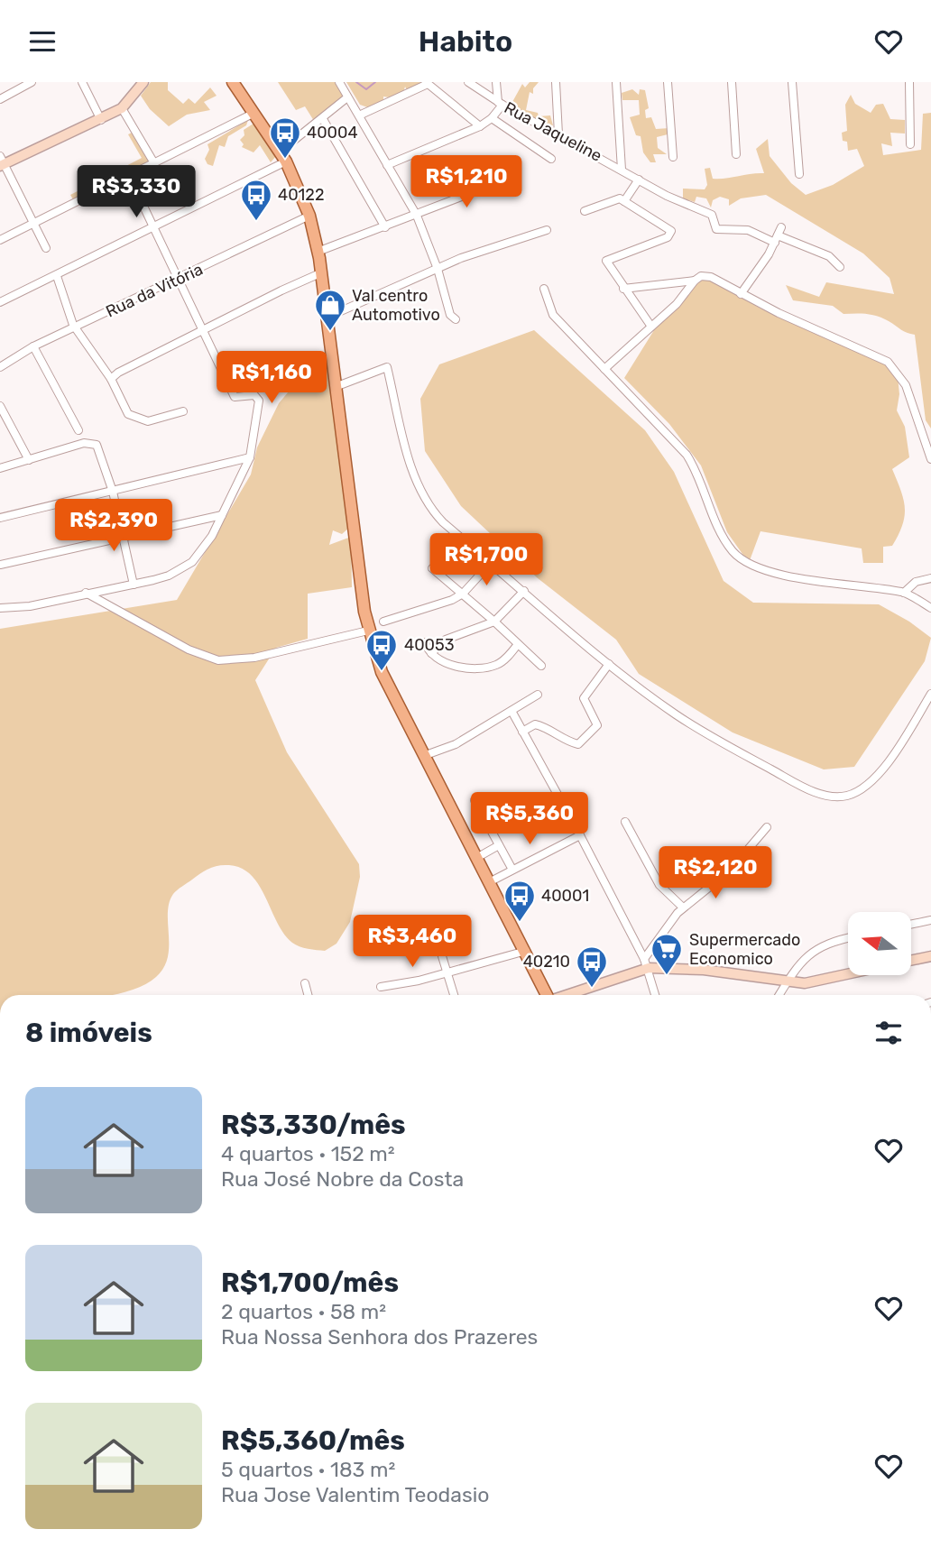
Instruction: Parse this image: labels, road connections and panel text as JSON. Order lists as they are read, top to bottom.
{
  "streets": {
    "street": ["Rua Jaqueline", "Rua da Vitória"]
  },
  "places": {
    "bus stop": [
      "40004",
      "40122",
      "40053",
      "40001",
      "40210"
    ],
    "shop": ["Val centro Automotivo"],
    "supermarket": ["Supermercado Economico"]
  },
  "north": "left",
  "page": {
    "header": "Habito",
    "price": [
      "R$1,210",
      "R$3,330",
      "R$1,160",
      "R$2,390",
      "R$1,700",
      "R$5,360",
      "R$2,120",
      "R$3,460"
    ],
    "heading": "8 imóveis",
    "list": [
      {
        "name": "R$3,330/mês",
        "note": "4 quartos · 152 m² · Rua José Nobre da Costa"
      },
      {
        "name": "R$1,700/mês",
        "note": "2 quartos · 58 m² · Rua Nossa Senhora dos Prazeres"
      },
      {
        "name": "R$5,360/mês",
        "note": "5 quartos · 183 m² · Rua Jose Valentim Teodasio"
      }
    ]
  }
}
